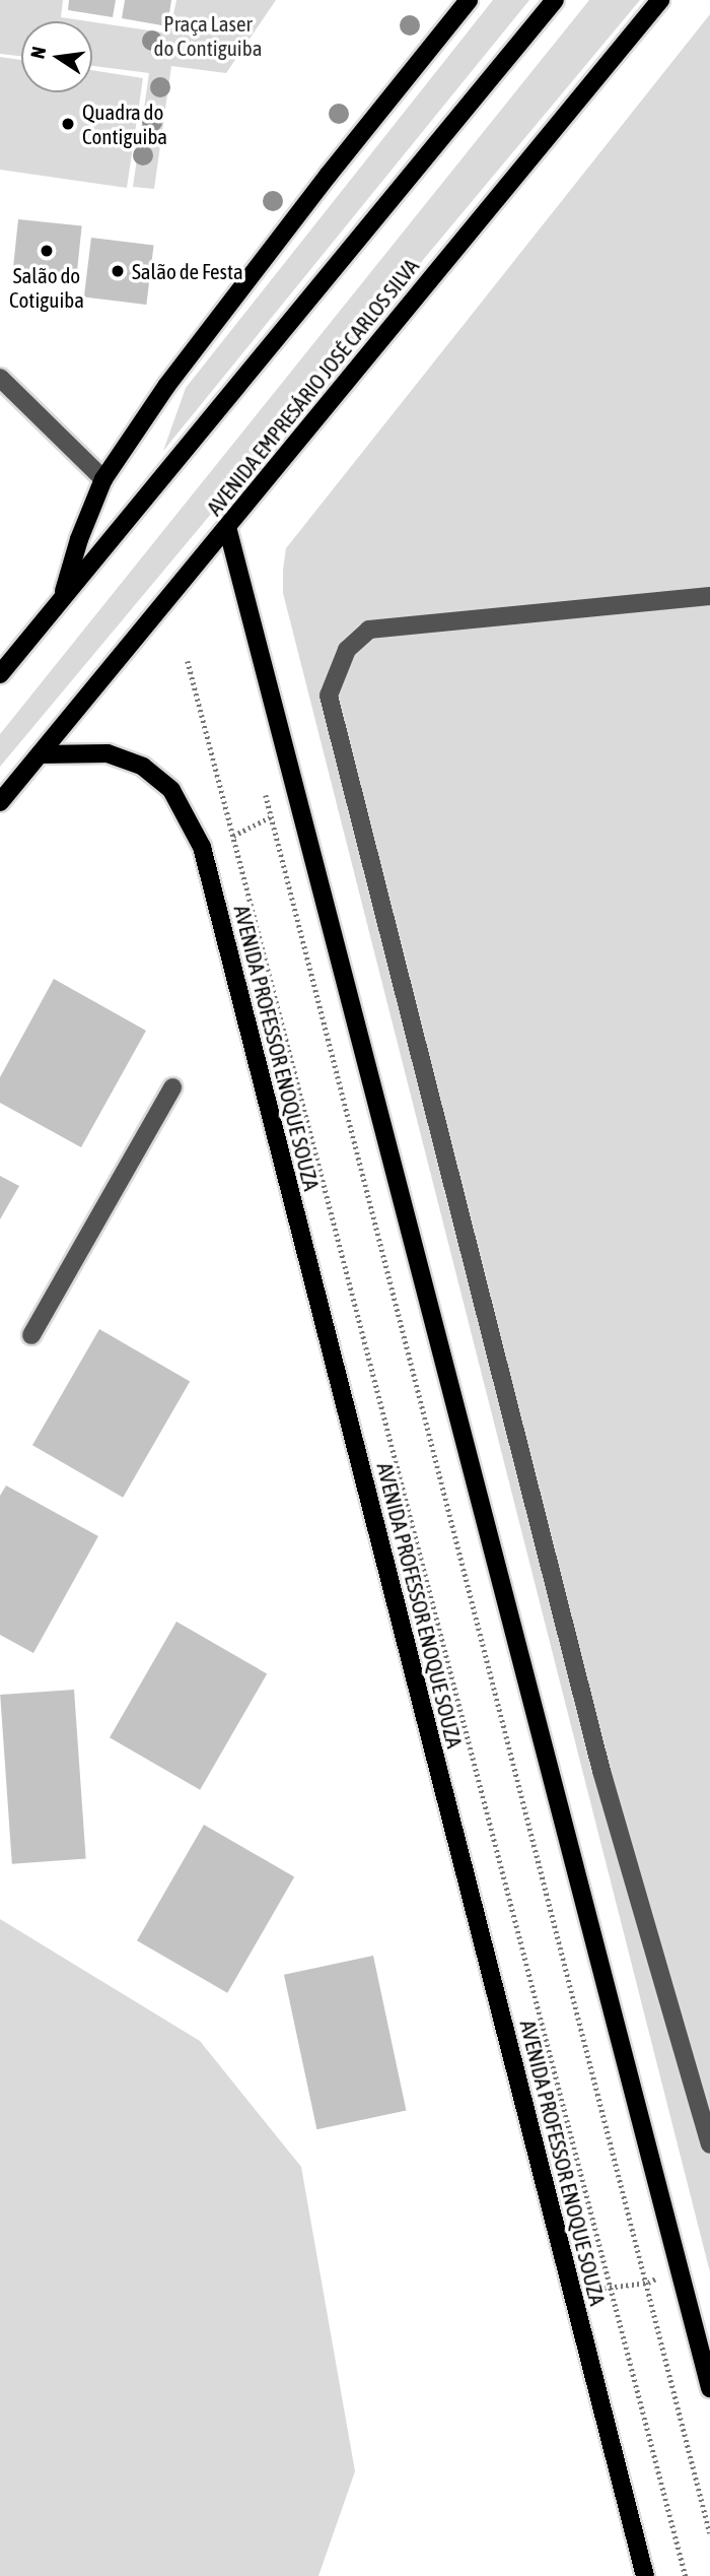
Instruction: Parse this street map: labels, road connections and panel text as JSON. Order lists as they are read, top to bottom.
{
  "streets": {
    "main road": ["AVENIDA EMPRESÁRIO JOSÉ CARLOS SILVA", "AVENIDA PROFESSOR ENOQUE SOUZA"]
  },
  "crossings": [
    ["AVENIDA EMPRESÁRIO JOSÉ CARLOS SILVA", "AVENIDA PROFESSOR ENOQUE SOUZA"]
  ],
  "parks": ["Praça Laser do Contiguiba"],
  "places": ["Quadra do Contiguiba", "Salão do Cotiguiba", "Salão de Festa"],
  "north": "left"
}
